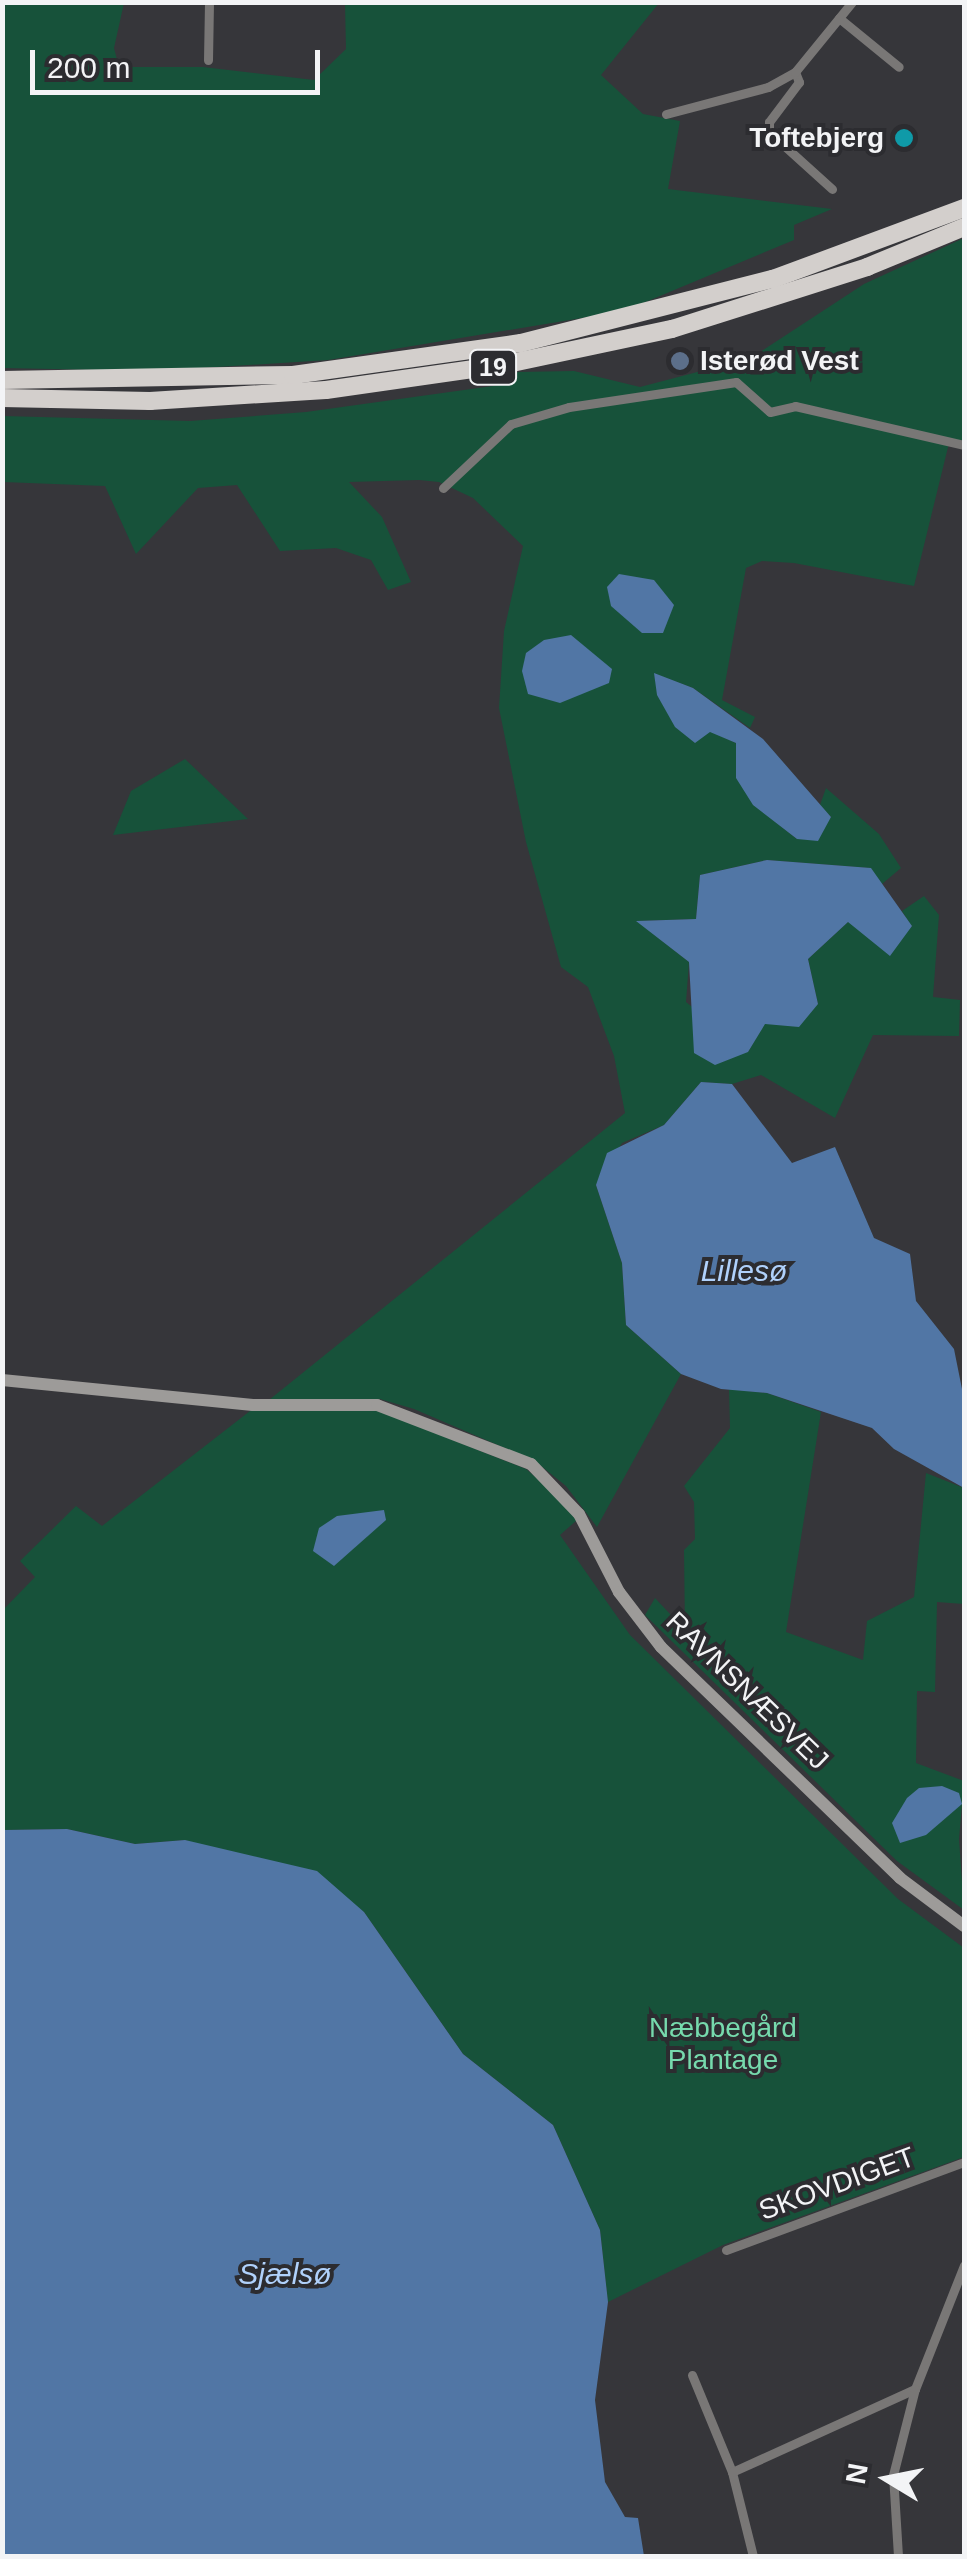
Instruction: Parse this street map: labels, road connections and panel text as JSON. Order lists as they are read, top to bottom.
{
  "streets": {
    "highway": ["19"],
    "main road": ["RAVNSNÆSVEJ"],
    "street": ["SKOVDIGET"]
  },
  "water": ["Lillesø", "Sjælsø"],
  "parks": ["Næbbegård Plantage"],
  "places": ["Toftebjerg", "Isterød Vest"],
  "scale_bar": "200 m",
  "north": "left"
}
